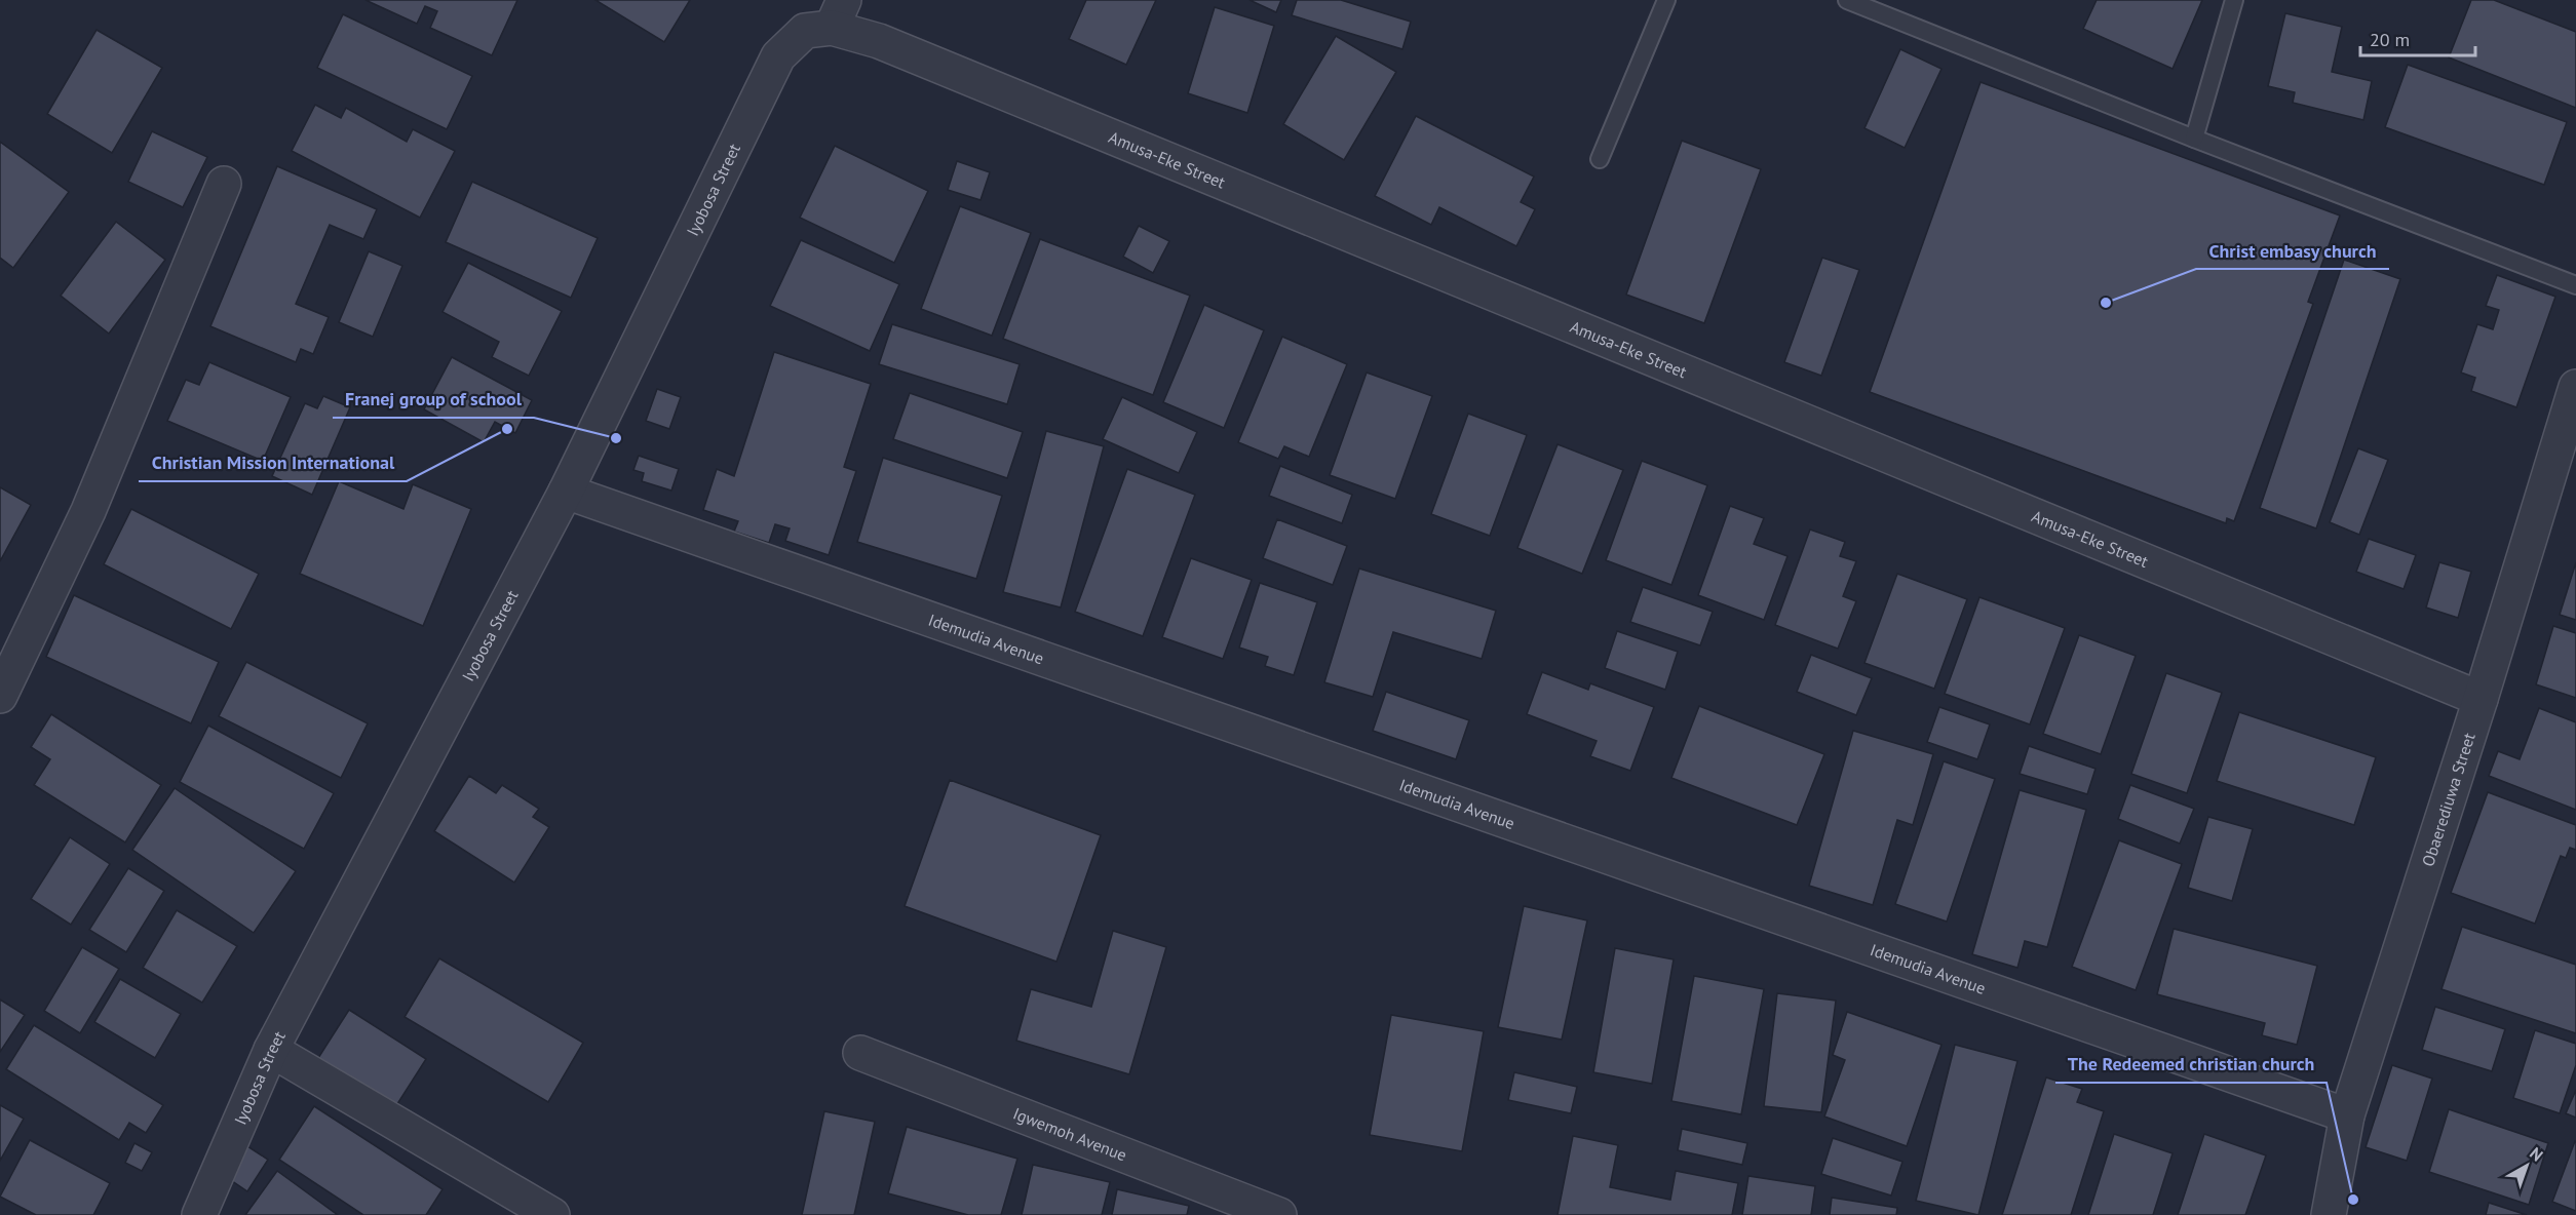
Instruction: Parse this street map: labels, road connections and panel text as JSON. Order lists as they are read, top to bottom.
{
  "streets": {
    "street": [
      "Amusa-Eke Street",
      "Iyobosa Street",
      "Idemudia Avenue",
      "Obaerediuwa Street",
      "Igwemoh Avenue"
    ]
  },
  "crossings": [
    ["Amusa-Eke Street", "Iyobosa Street"],
    ["Amusa-Eke Street", "Obaerediuwa Street"],
    ["Iyobosa Street", "Idemudia Avenue"],
    ["Idemudia Avenue", "Obaerediuwa Street"]
  ],
  "places": [
    "Christ embasy church",
    "Christian Mission International",
    "Franej group of school",
    "The Redeemed christian church"
  ],
  "scale_bar": "20 m",
  "north": "top right"
}
